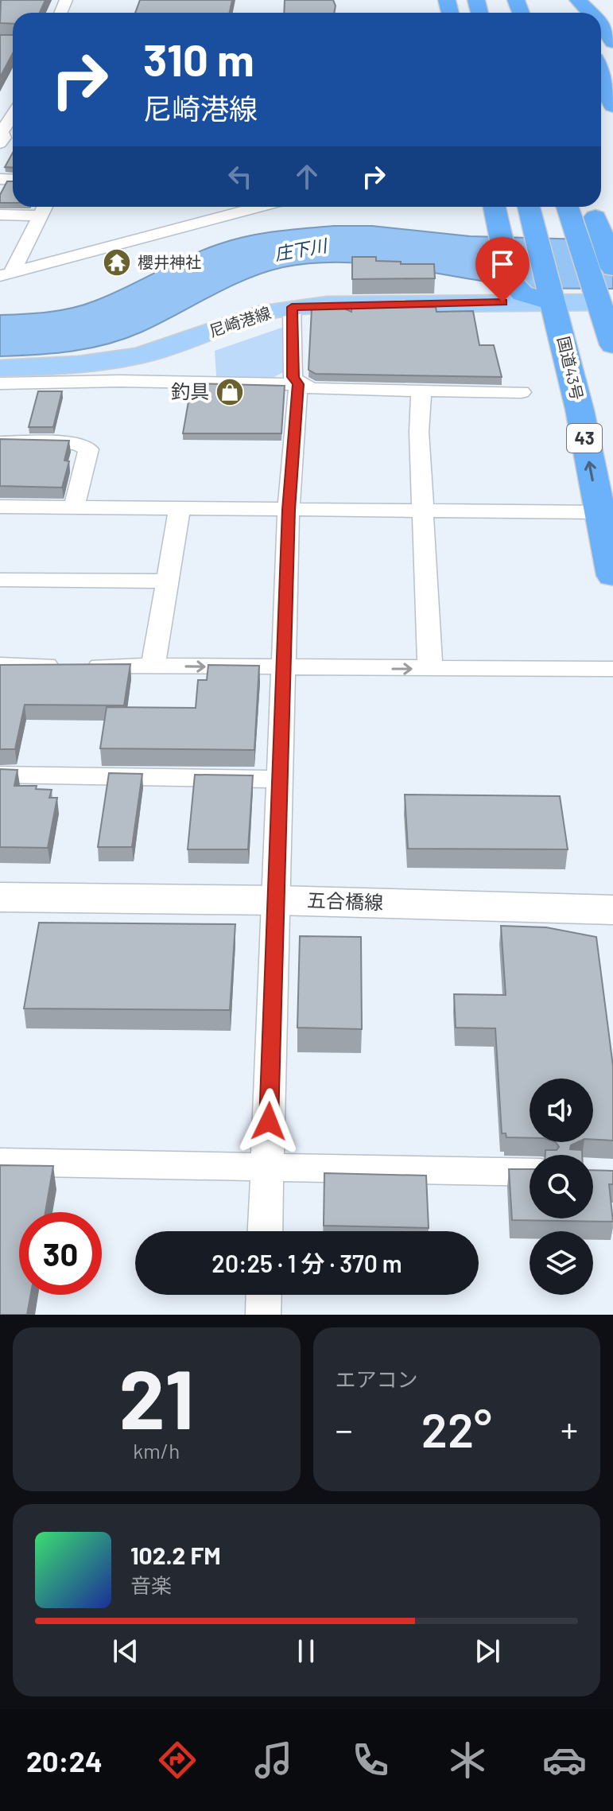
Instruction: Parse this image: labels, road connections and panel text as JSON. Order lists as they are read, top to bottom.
{
  "streets": {
    "highway": ["国道43号", "43"],
    "main road": ["尼崎港線"],
    "street": ["五合橋線"]
  },
  "crossings": [
    ["尼崎港線", "国道43号"]
  ],
  "water": ["庄下川"],
  "places": {
    "temple": ["櫻井神社"],
    "shop": ["釣具"]
  },
  "page": {
    "turn": ["310 m", "尼崎港線"],
    "limit": "30",
    "trip": "20:25 · 1 分 · 370 m",
    "tile": [
      ["21", "km/h"],
      "エアコン"
    ],
    "heat": ["−", "22°", "+"],
    "song": ["102.2 FM", "音楽"],
    "tabs": "20:24"
  }
}
